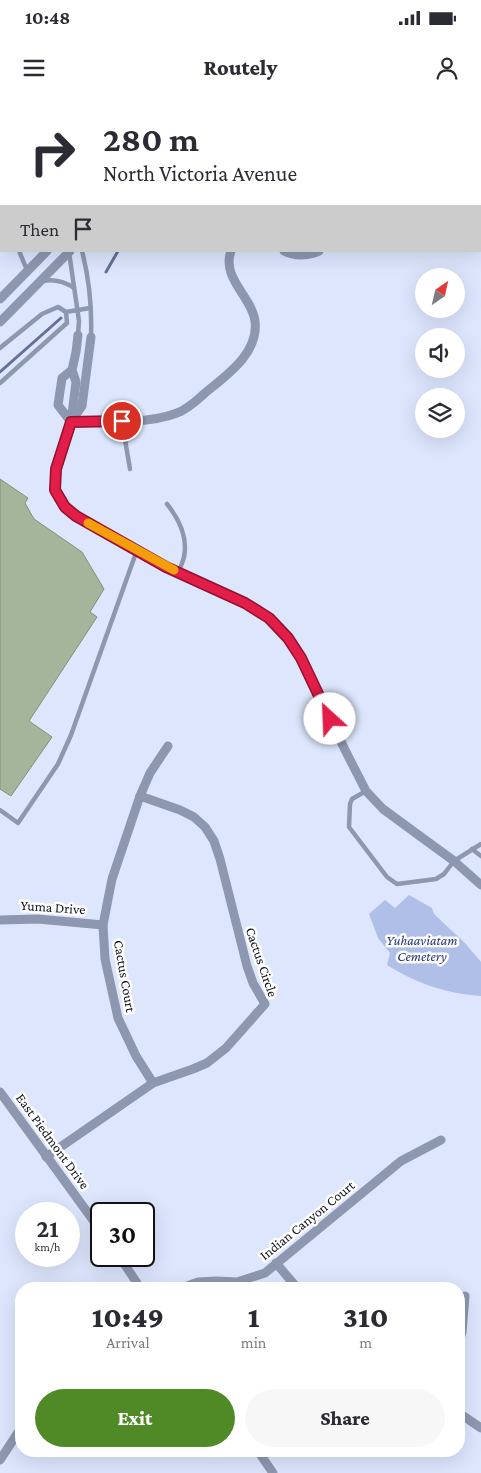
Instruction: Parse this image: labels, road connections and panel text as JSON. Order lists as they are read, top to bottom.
{
  "streets": {
    "street": [
      "Yuma Drive",
      "Cactus Circle",
      "Cactus Court",
      "East Piedmont Drive",
      "Indian Canyon Court"
    ]
  },
  "crossings": [
    ["Yuma Drive", "Cactus Court"],
    ["Cactus Circle", "Cactus Court"],
    ["Cactus Circle", "East Piedmont Drive"]
  ],
  "parks": ["Yuhaaviatam Cemetery"],
  "north": "top right",
  "page": {
    "status": "10:48",
    "header": "Routely",
    "turn": ["280 m", "North Victoria Avenue"],
    "then": "Then",
    "speed": "21 km/h",
    "limit": "30",
    "eta": [
      "10:49",
      "Arrival",
      "1",
      "min",
      "310",
      "m"
    ],
    "buttons": ["Exit", "Share"]
  }
}
